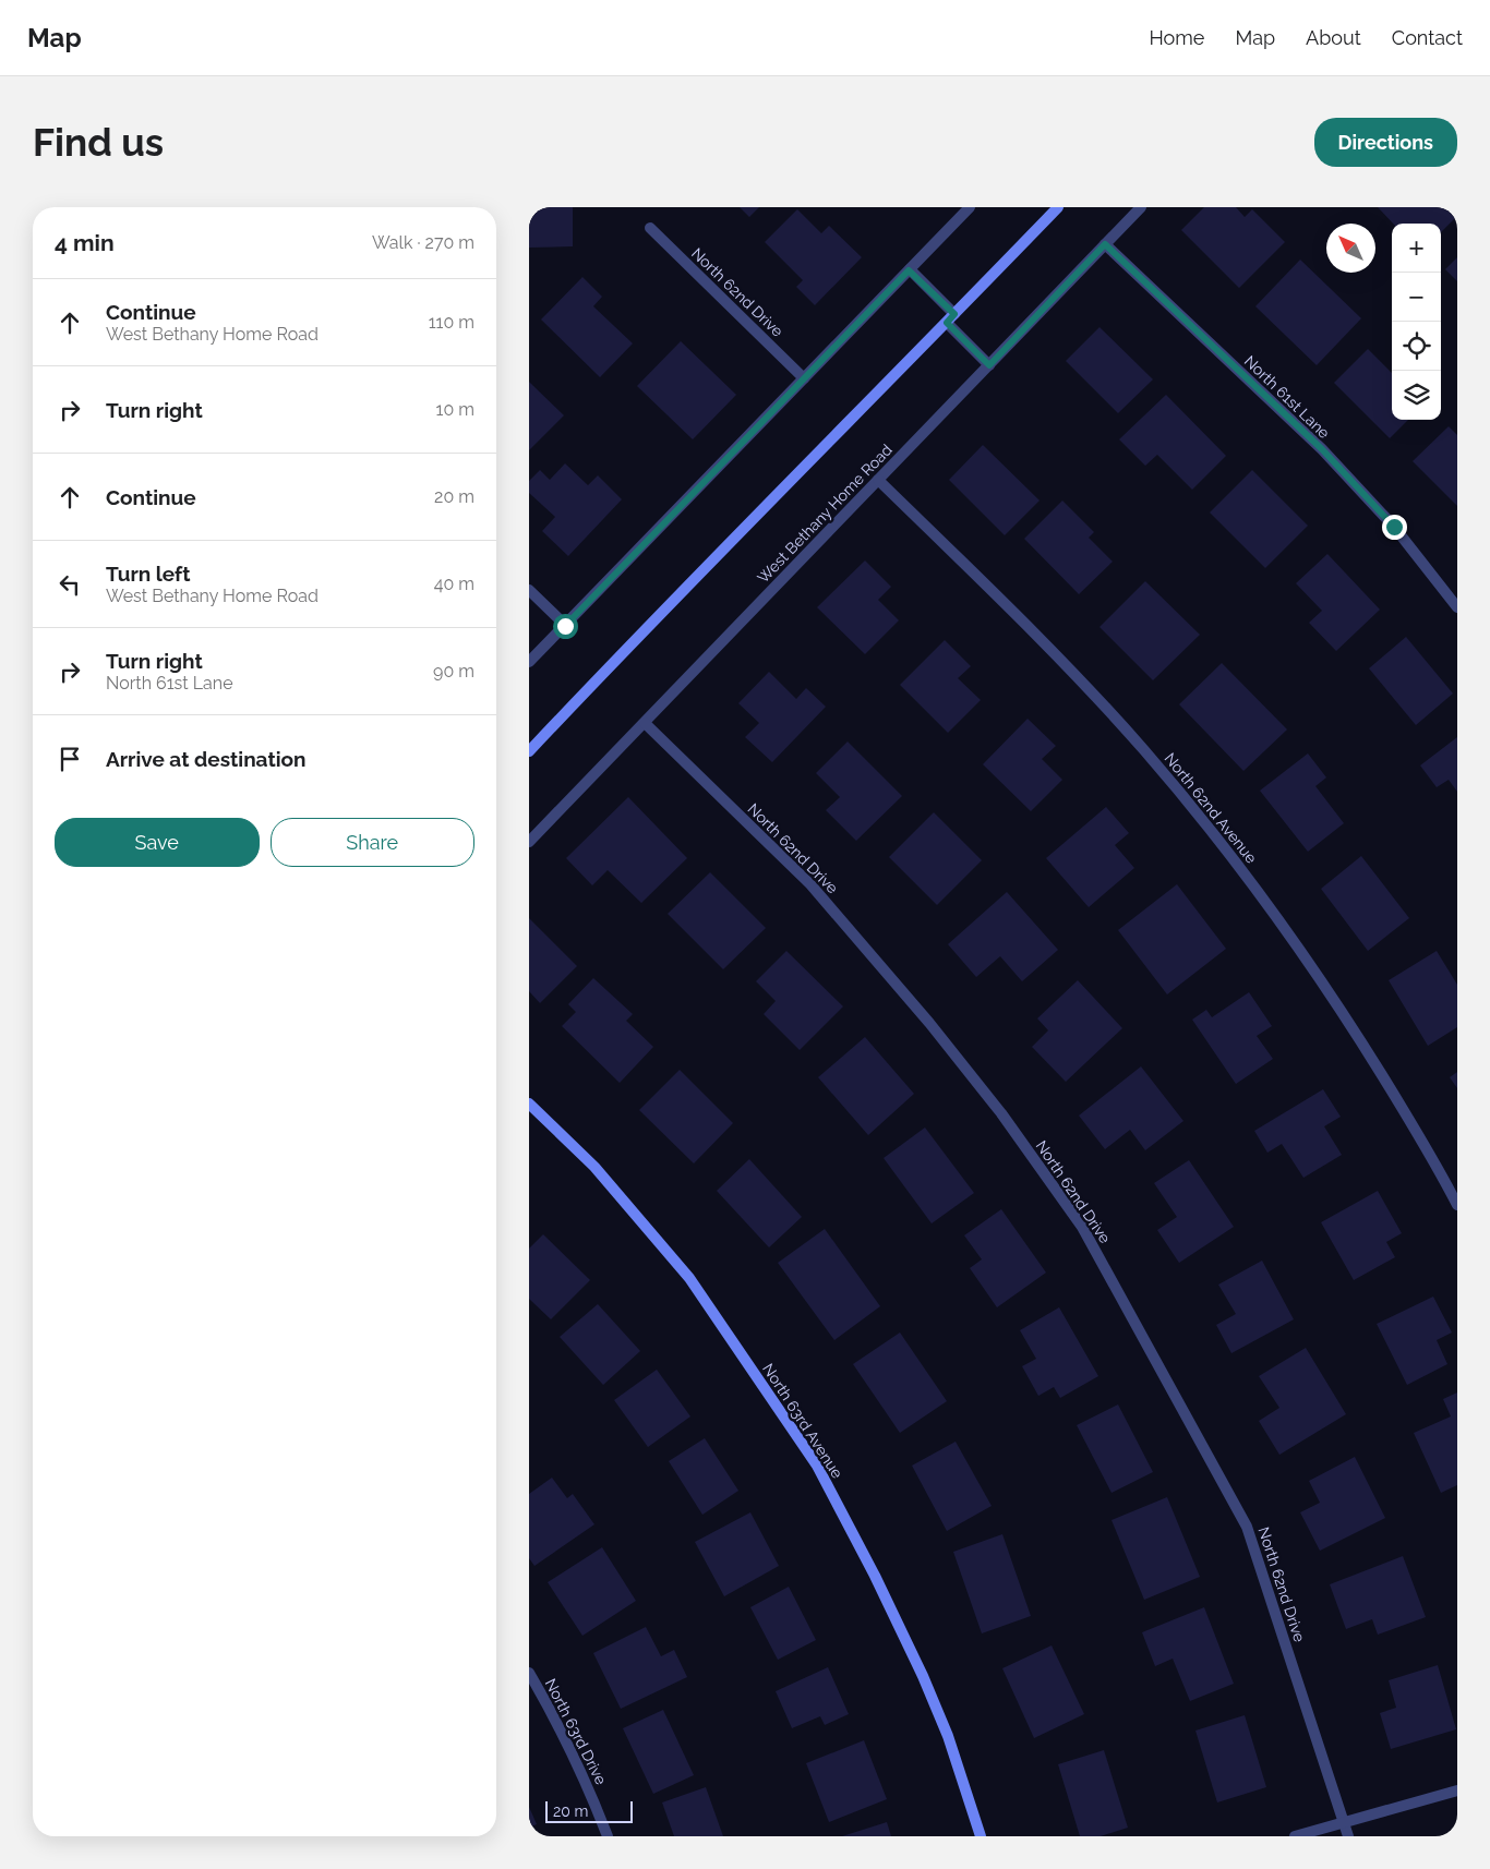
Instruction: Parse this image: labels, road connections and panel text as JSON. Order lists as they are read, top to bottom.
{
  "streets": {
    "street": [
      "North 62nd Drive",
      "North 61st Lane",
      "West Bethany Home Road",
      "North 62nd Avenue",
      "North 63rd Avenue",
      "North 63rd Drive"
    ]
  },
  "crossings": [
    ["North 62nd Drive", "West Bethany Home Road"],
    ["North 61st Lane", "West Bethany Home Road"],
    ["West Bethany Home Road", "North 62nd Avenue"]
  ],
  "scale_bar": "20 m",
  "north": "top left",
  "page": {
    "header": "Map",
    "nav": [
      "Home",
      "Map",
      "About",
      "Contact"
    ],
    "buttons": [
      "Directions",
      ["Save", "Share"]
    ],
    "title": "Find us",
    "heading": ["4 min", "Walk · 270 m"],
    "map_buttons": ["+", "−"],
    "list": [
      ["Continue", "West Bethany Home Road", "110 m"],
      ["Turn right", "10 m"],
      ["Continue", "20 m"],
      ["Turn left", "West Bethany Home Road", "40 m"],
      ["Turn right", "North 61st Lane", "90 m"],
      "Arrive at destination"
    ],
    "scale": "20 m"
  }
}
